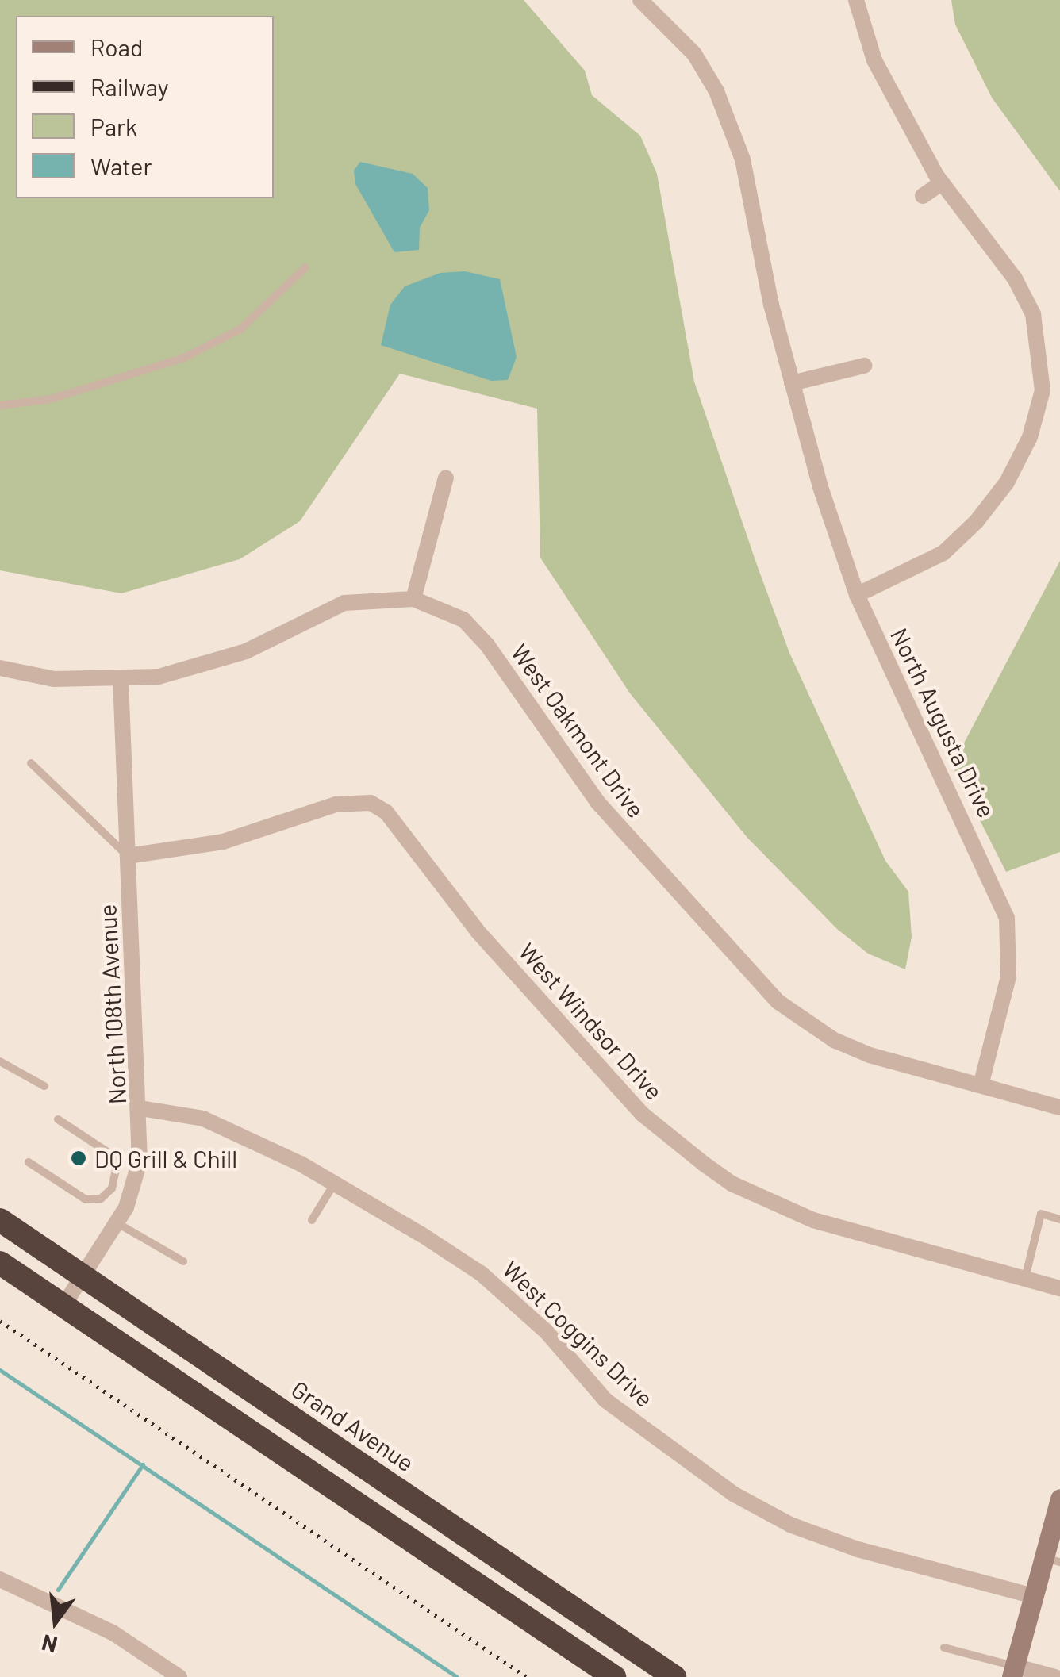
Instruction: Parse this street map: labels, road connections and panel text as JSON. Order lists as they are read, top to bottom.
{
  "streets": {
    "highway": ["Grand Avenue"],
    "street": [
      "North Augusta Drive",
      "West Oakmont Drive",
      "North 108th Avenue",
      "West Windsor Drive",
      "West Coggins Drive"
    ]
  },
  "crossings": [
    ["North Augusta Drive", "West Oakmont Drive"],
    ["West Oakmont Drive", "North 108th Avenue"],
    ["North 108th Avenue", "West Windsor Drive"],
    ["North 108th Avenue", "West Coggins Drive"],
    ["North 108th Avenue", "Grand Avenue"]
  ],
  "places": ["DQ Grill & Chill"],
  "legend": [
    "Road",
    "Railway",
    "Park",
    "Water"
  ],
  "north": "bottom"
}
